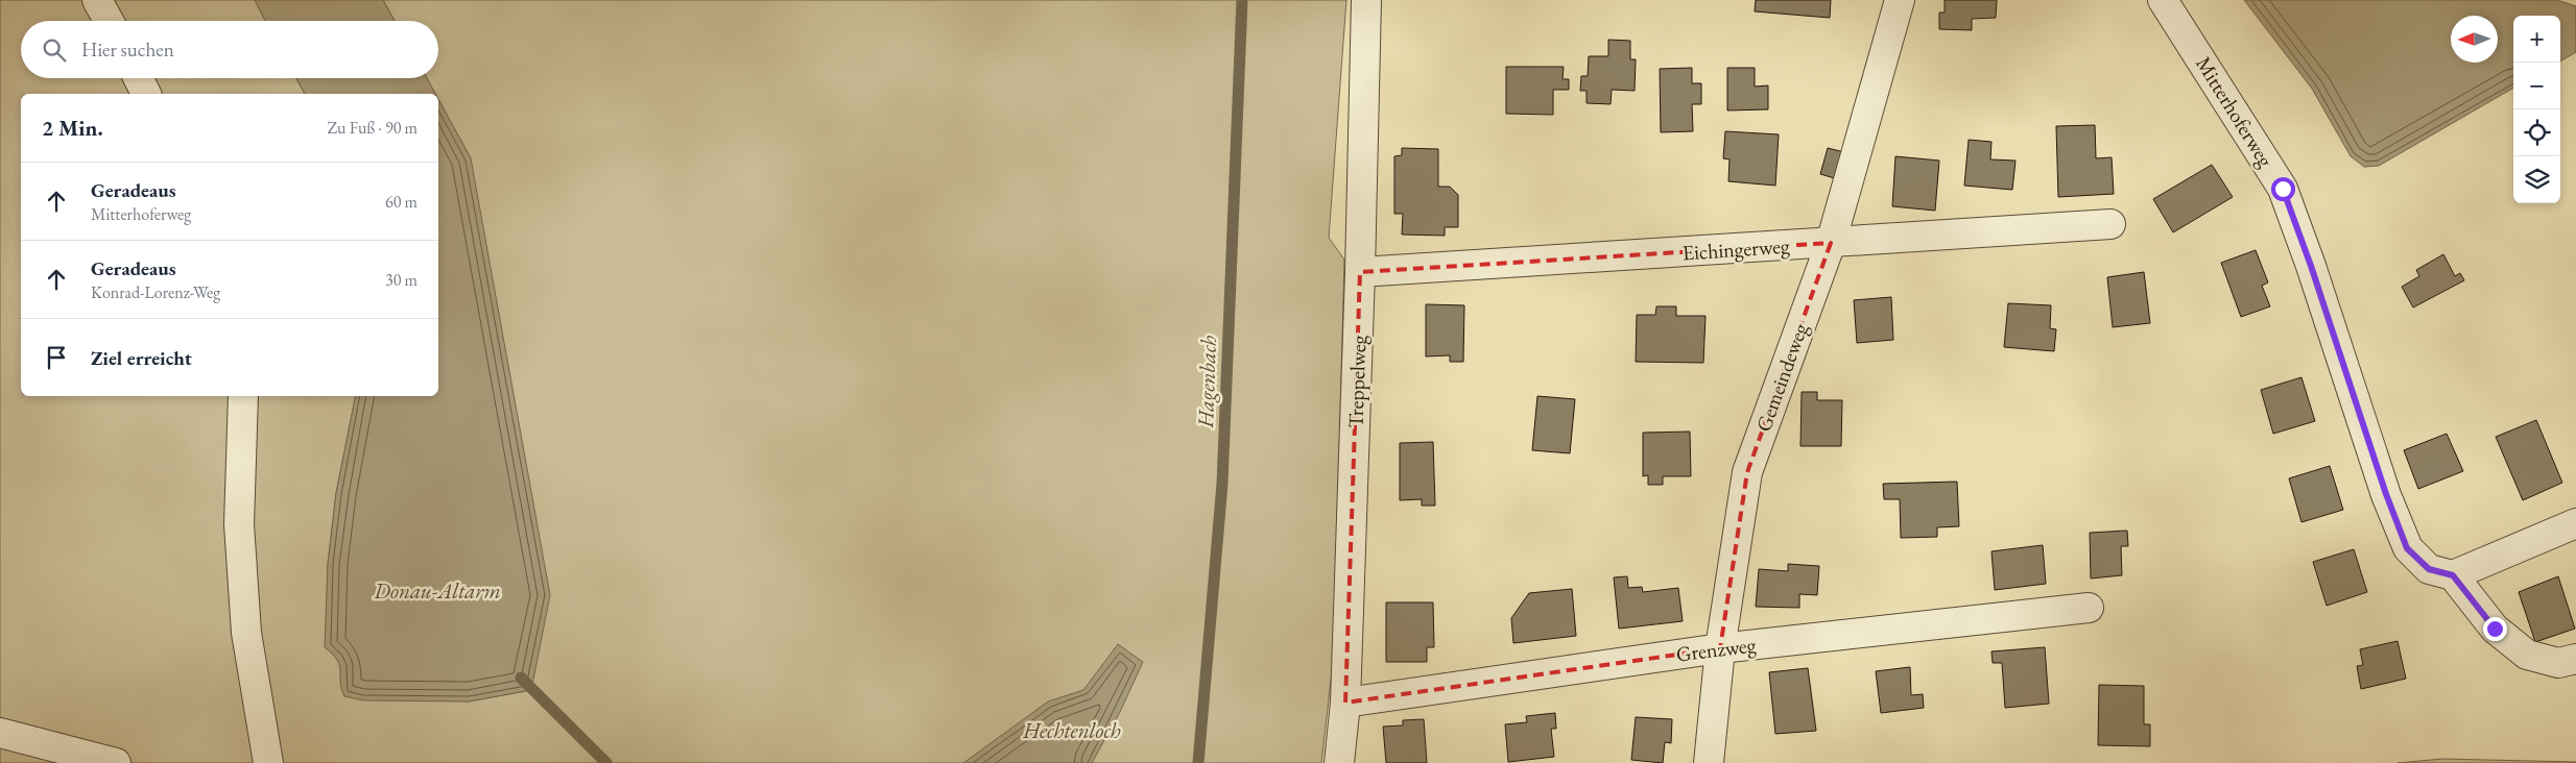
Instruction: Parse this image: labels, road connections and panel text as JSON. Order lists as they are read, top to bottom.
{
  "streets": {
    "street": [
      "Mitterhoferweg",
      "Eichingerweg",
      "Gemeindeweg",
      "Treppelweg",
      "Grenzweg"
    ]
  },
  "crossings": [
    ["Eichingerweg", "Gemeindeweg"],
    ["Eichingerweg", "Treppelweg"],
    ["Gemeindeweg", "Grenzweg"],
    ["Treppelweg", "Grenzweg"]
  ],
  "water": ["Hagenbach", "Donau-Altarm", "Hechtenloch"],
  "north": "left",
  "page": {
    "map_buttons": ["+", "−"],
    "search": "Hier suchen",
    "heading": ["2 Min.", "Zu Fuß · 90 m"],
    "list": [
      ["Geradeaus", "Mitterhoferweg", "60 m"],
      ["Geradeaus", "Konrad-Lorenz-Weg", "30 m"],
      "Ziel erreicht"
    ]
  }
}
